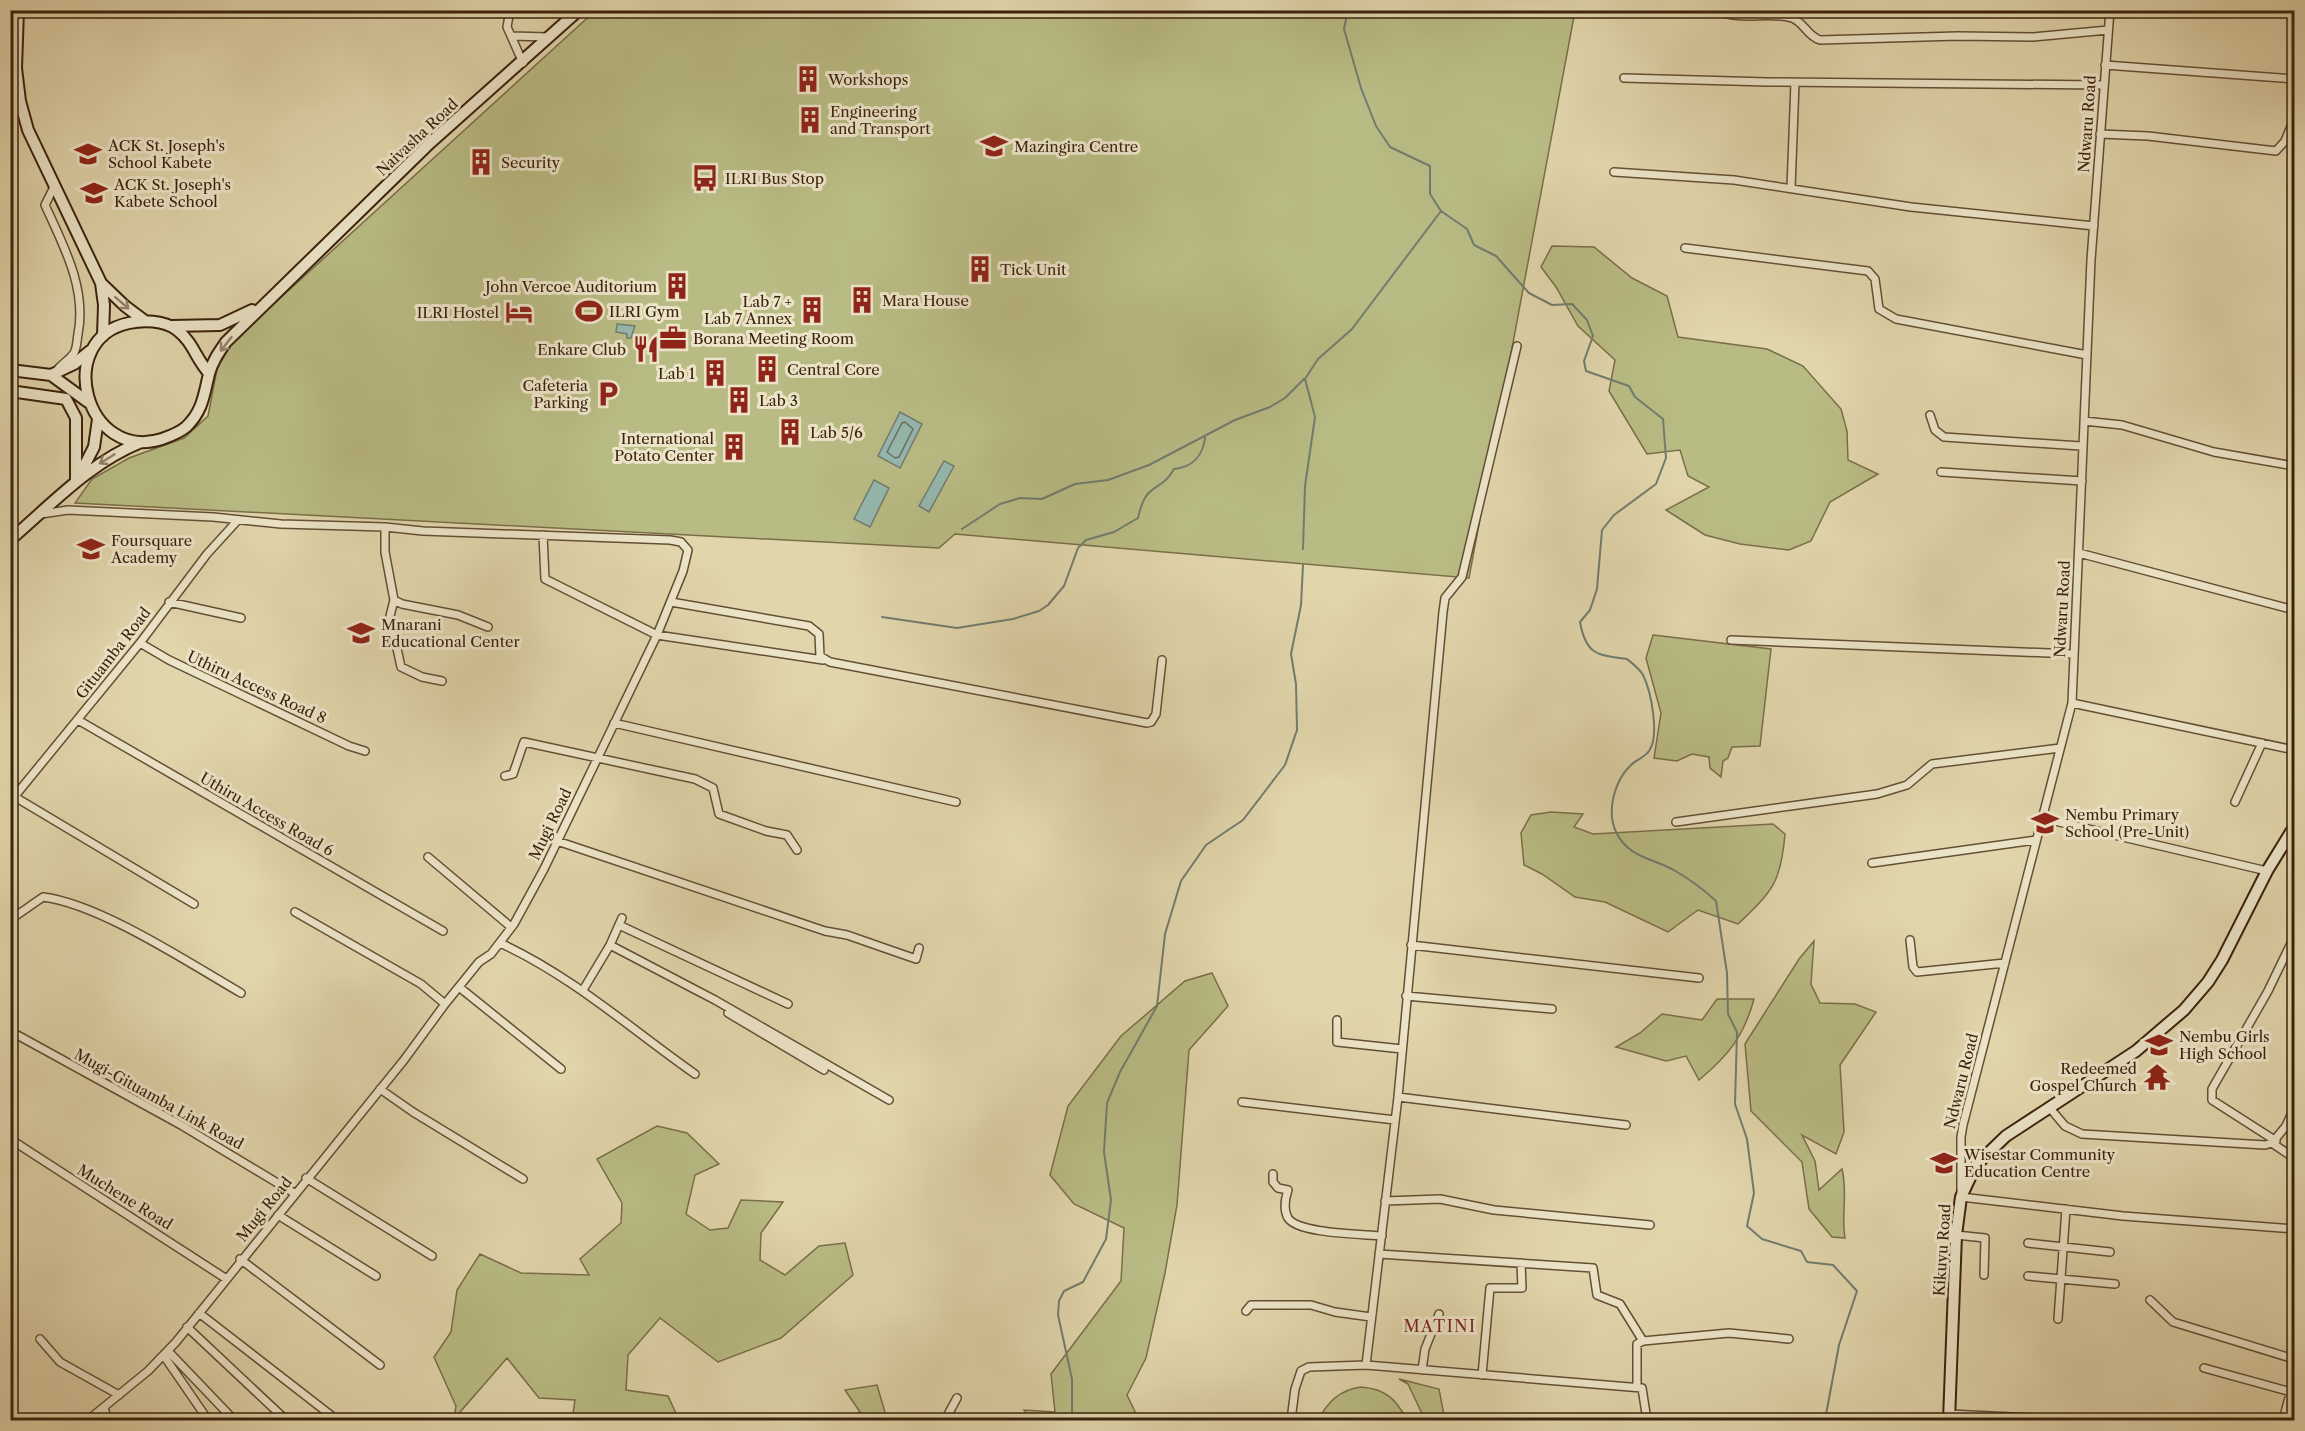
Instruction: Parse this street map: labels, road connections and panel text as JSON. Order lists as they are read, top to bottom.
{
  "streets": {
    "main road": ["Naivasha Road", "Kikuyu Road"],
    "street": [
      "Ndwaru Road",
      "Gituamba Road",
      "Uthiru Access Road 8",
      "Uthiru Access Road 6",
      "Mugi Road",
      "Mugi-Gituamba Link Road",
      "Muchene Road"
    ]
  },
  "crossings": [
    ["Ndwaru Road", "Kikuyu Road"],
    ["Gituamba Road", "Uthiru Access Road 8"],
    ["Gituamba Road", "Uthiru Access Road 6"],
    ["Gituamba Road", "Mugi Road"],
    ["Mugi Road", "Mugi-Gituamba Link Road"],
    ["Mugi Road", "Muchene Road"]
  ],
  "districts": ["MATINI"],
  "places": {
    "building": [
      "Workshops",
      "Engineering and Transport",
      "Security",
      "Tick Unit",
      "John Vercoe Auditorium",
      "Mara House",
      "Lab 7 + Lab 7 Annex",
      "Central Core",
      "Lab 1",
      "Lab 3",
      "Lab 5/6",
      "International Potato Center"
    ],
    "school or university": [
      "Mazingira Centre",
      "ACK St. Joseph's School Kabete",
      "ACK St. Joseph's Kabete School",
      "Foursquare Academy",
      "Mnarani Educational Center",
      "Nembu Primary School (Pre-Unit)",
      "Nembu Girls High School",
      "Wisestar Community Education Centre"
    ],
    "bus stop": ["ILRI Bus Stop"],
    "sports": ["ILRI Gym"],
    "hotel": ["ILRI Hostel"],
    "office": ["Borana Meeting Room"],
    "restaurant": ["Enkare Club"],
    "parking": ["Cafeteria Parking"],
    "temple": ["Redeemed Gospel Church"]
  }
}
